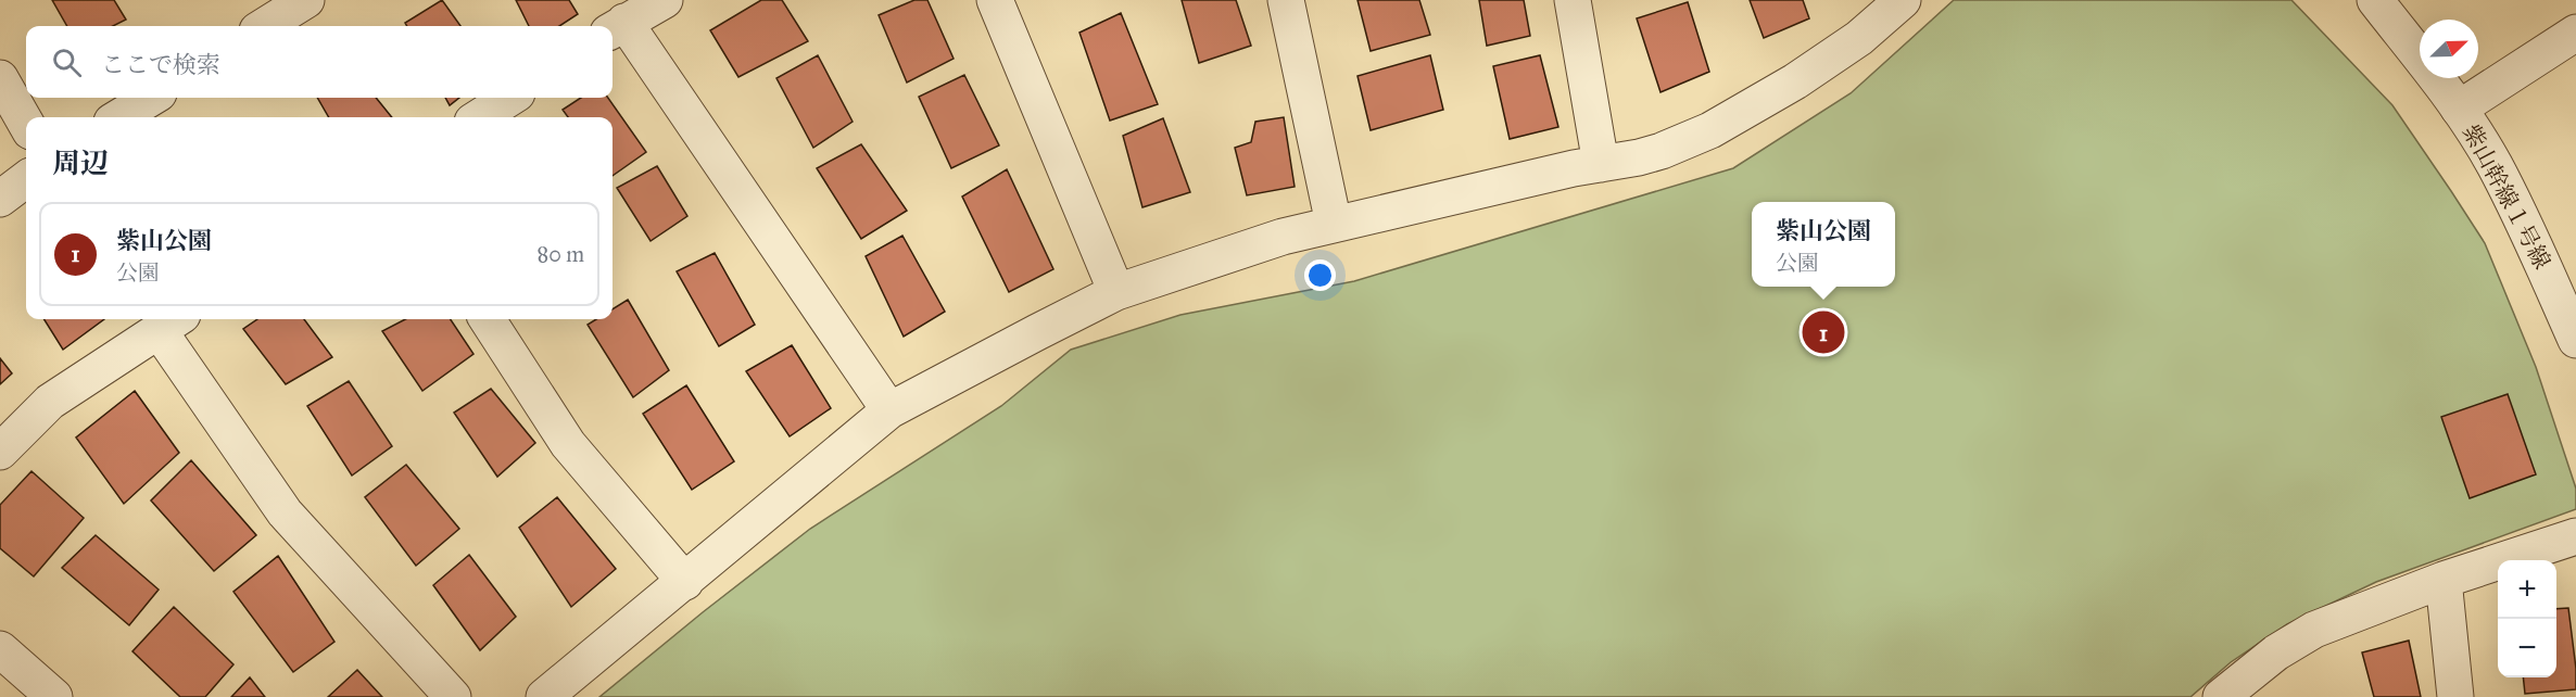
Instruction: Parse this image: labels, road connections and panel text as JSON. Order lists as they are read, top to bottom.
{
  "streets": {
    "street": ["紫山幹線１号線"]
  },
  "north": "top right",
  "page": {
    "search": "ここで検索",
    "heading": "周辺",
    "popup": ["紫山公園", "公園"],
    "list": [
      {
        "mark": "1",
        "name": "紫山公園",
        "note": "公園",
        "value": "80 m"
      }
    ],
    "pins": "1",
    "map_buttons": ["+", "−"]
  }
}
